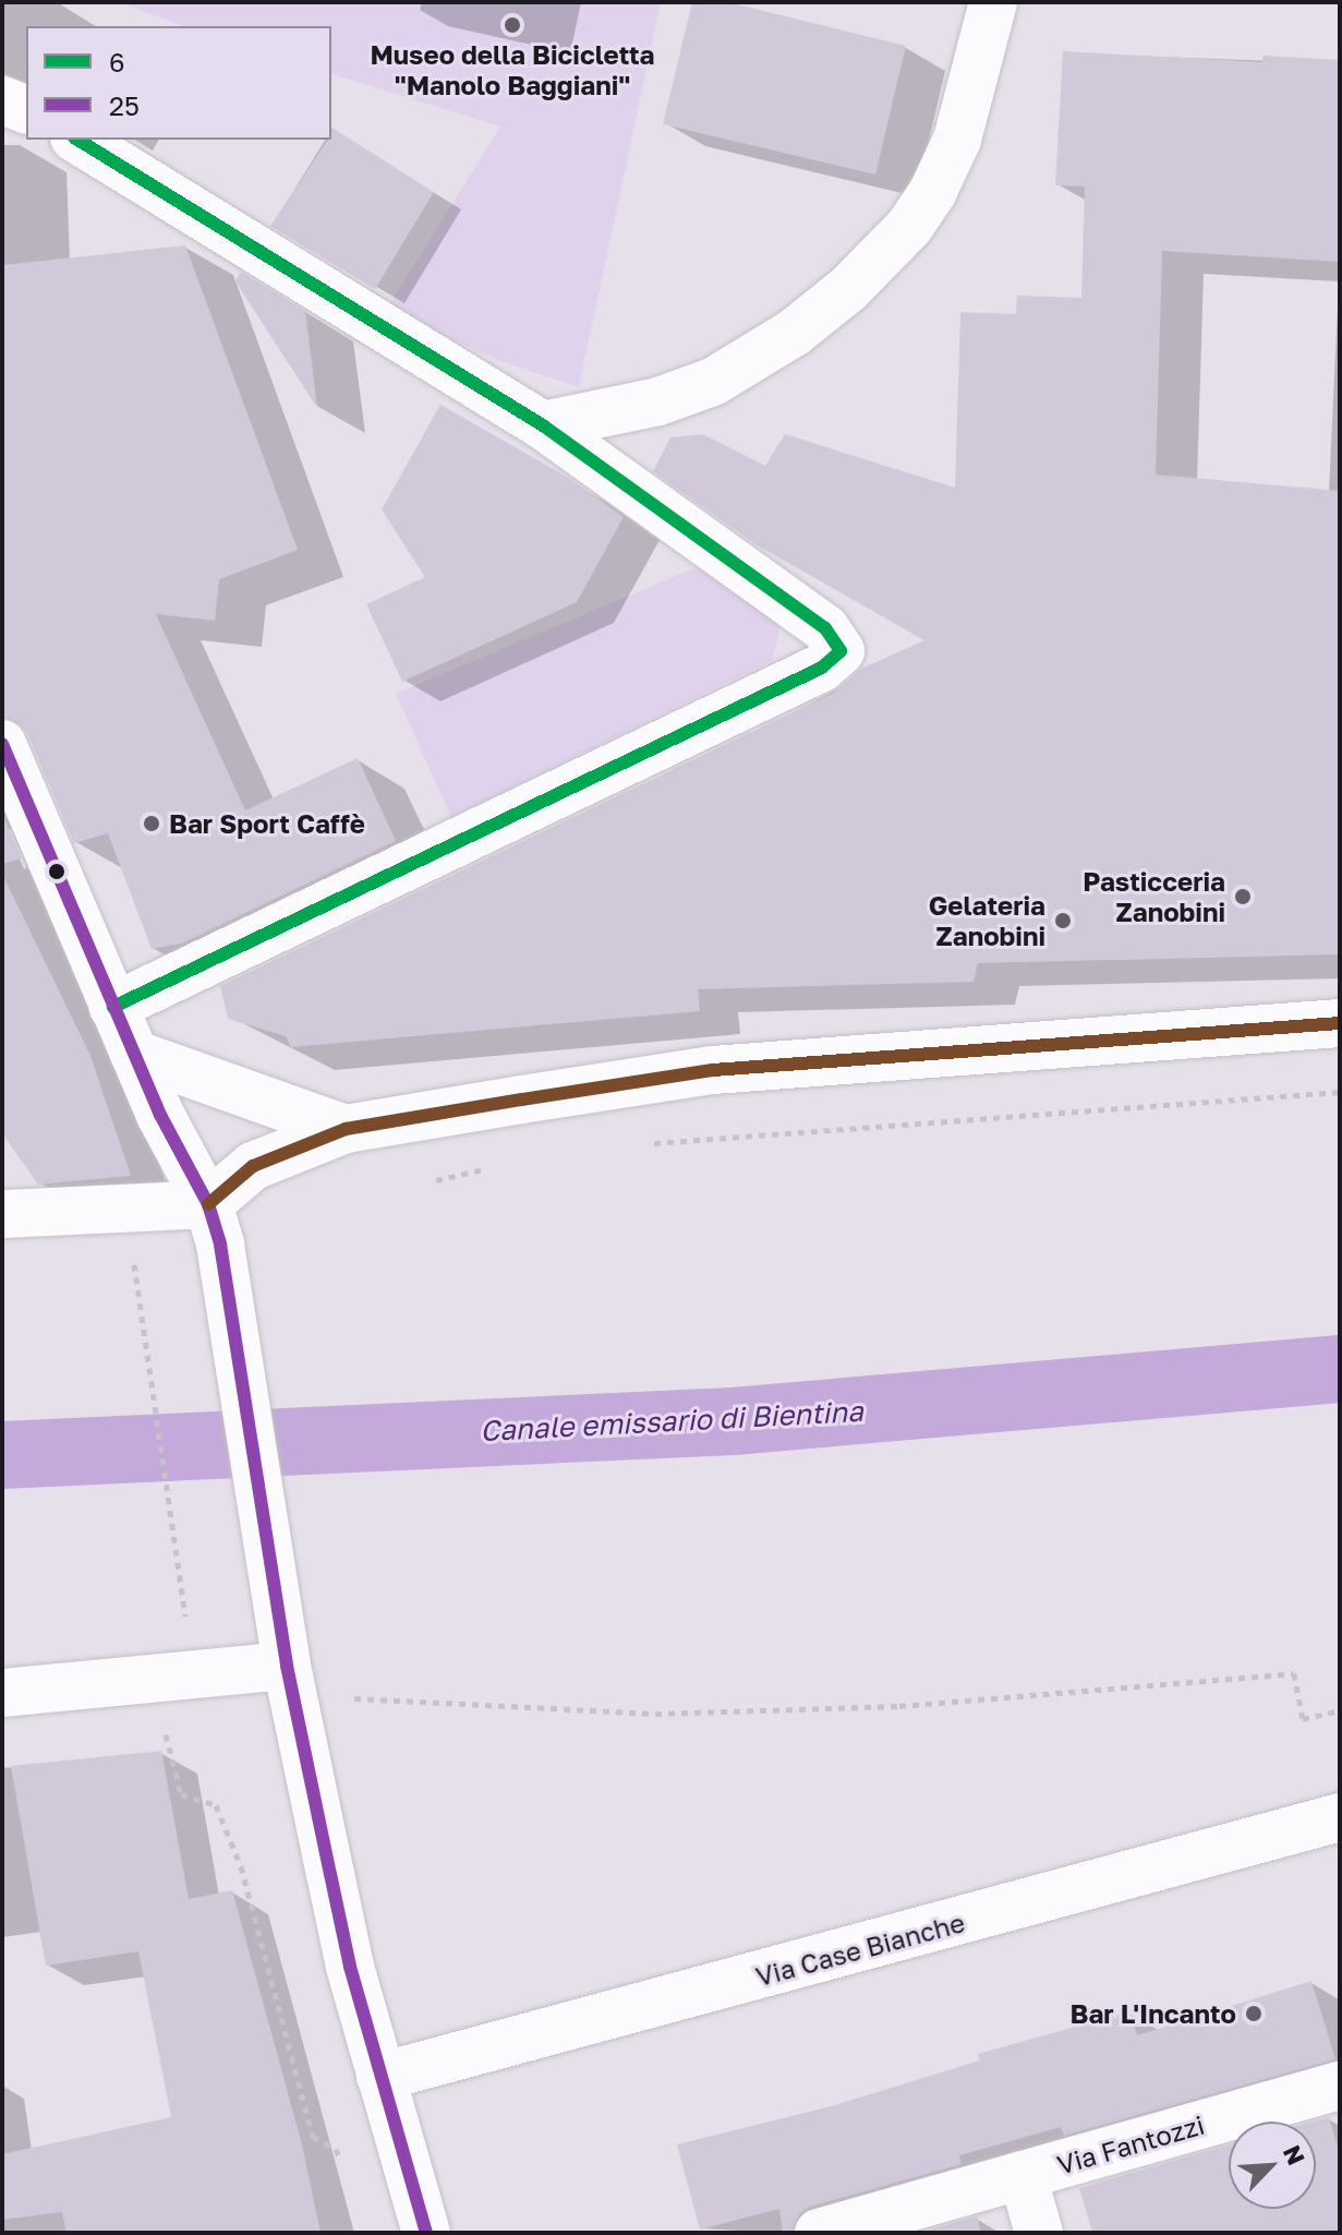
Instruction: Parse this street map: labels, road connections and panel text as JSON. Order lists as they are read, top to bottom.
{
  "streets": {
    "street": ["Via Case Bianche", "Via Fantozzi"]
  },
  "water": ["Canale emissario di Bientina"],
  "places": [
    "Museo della Bicicletta \"Manolo Baggiani\"",
    "Bar Sport Caffè",
    "Pasticceria Zanobini",
    "Gelateria Zanobini",
    "Bar L'Incanto"
  ],
  "lines": ["transit line 6", "transit line 25"],
  "legend": ["6", "25"],
  "north": "top right"
}
